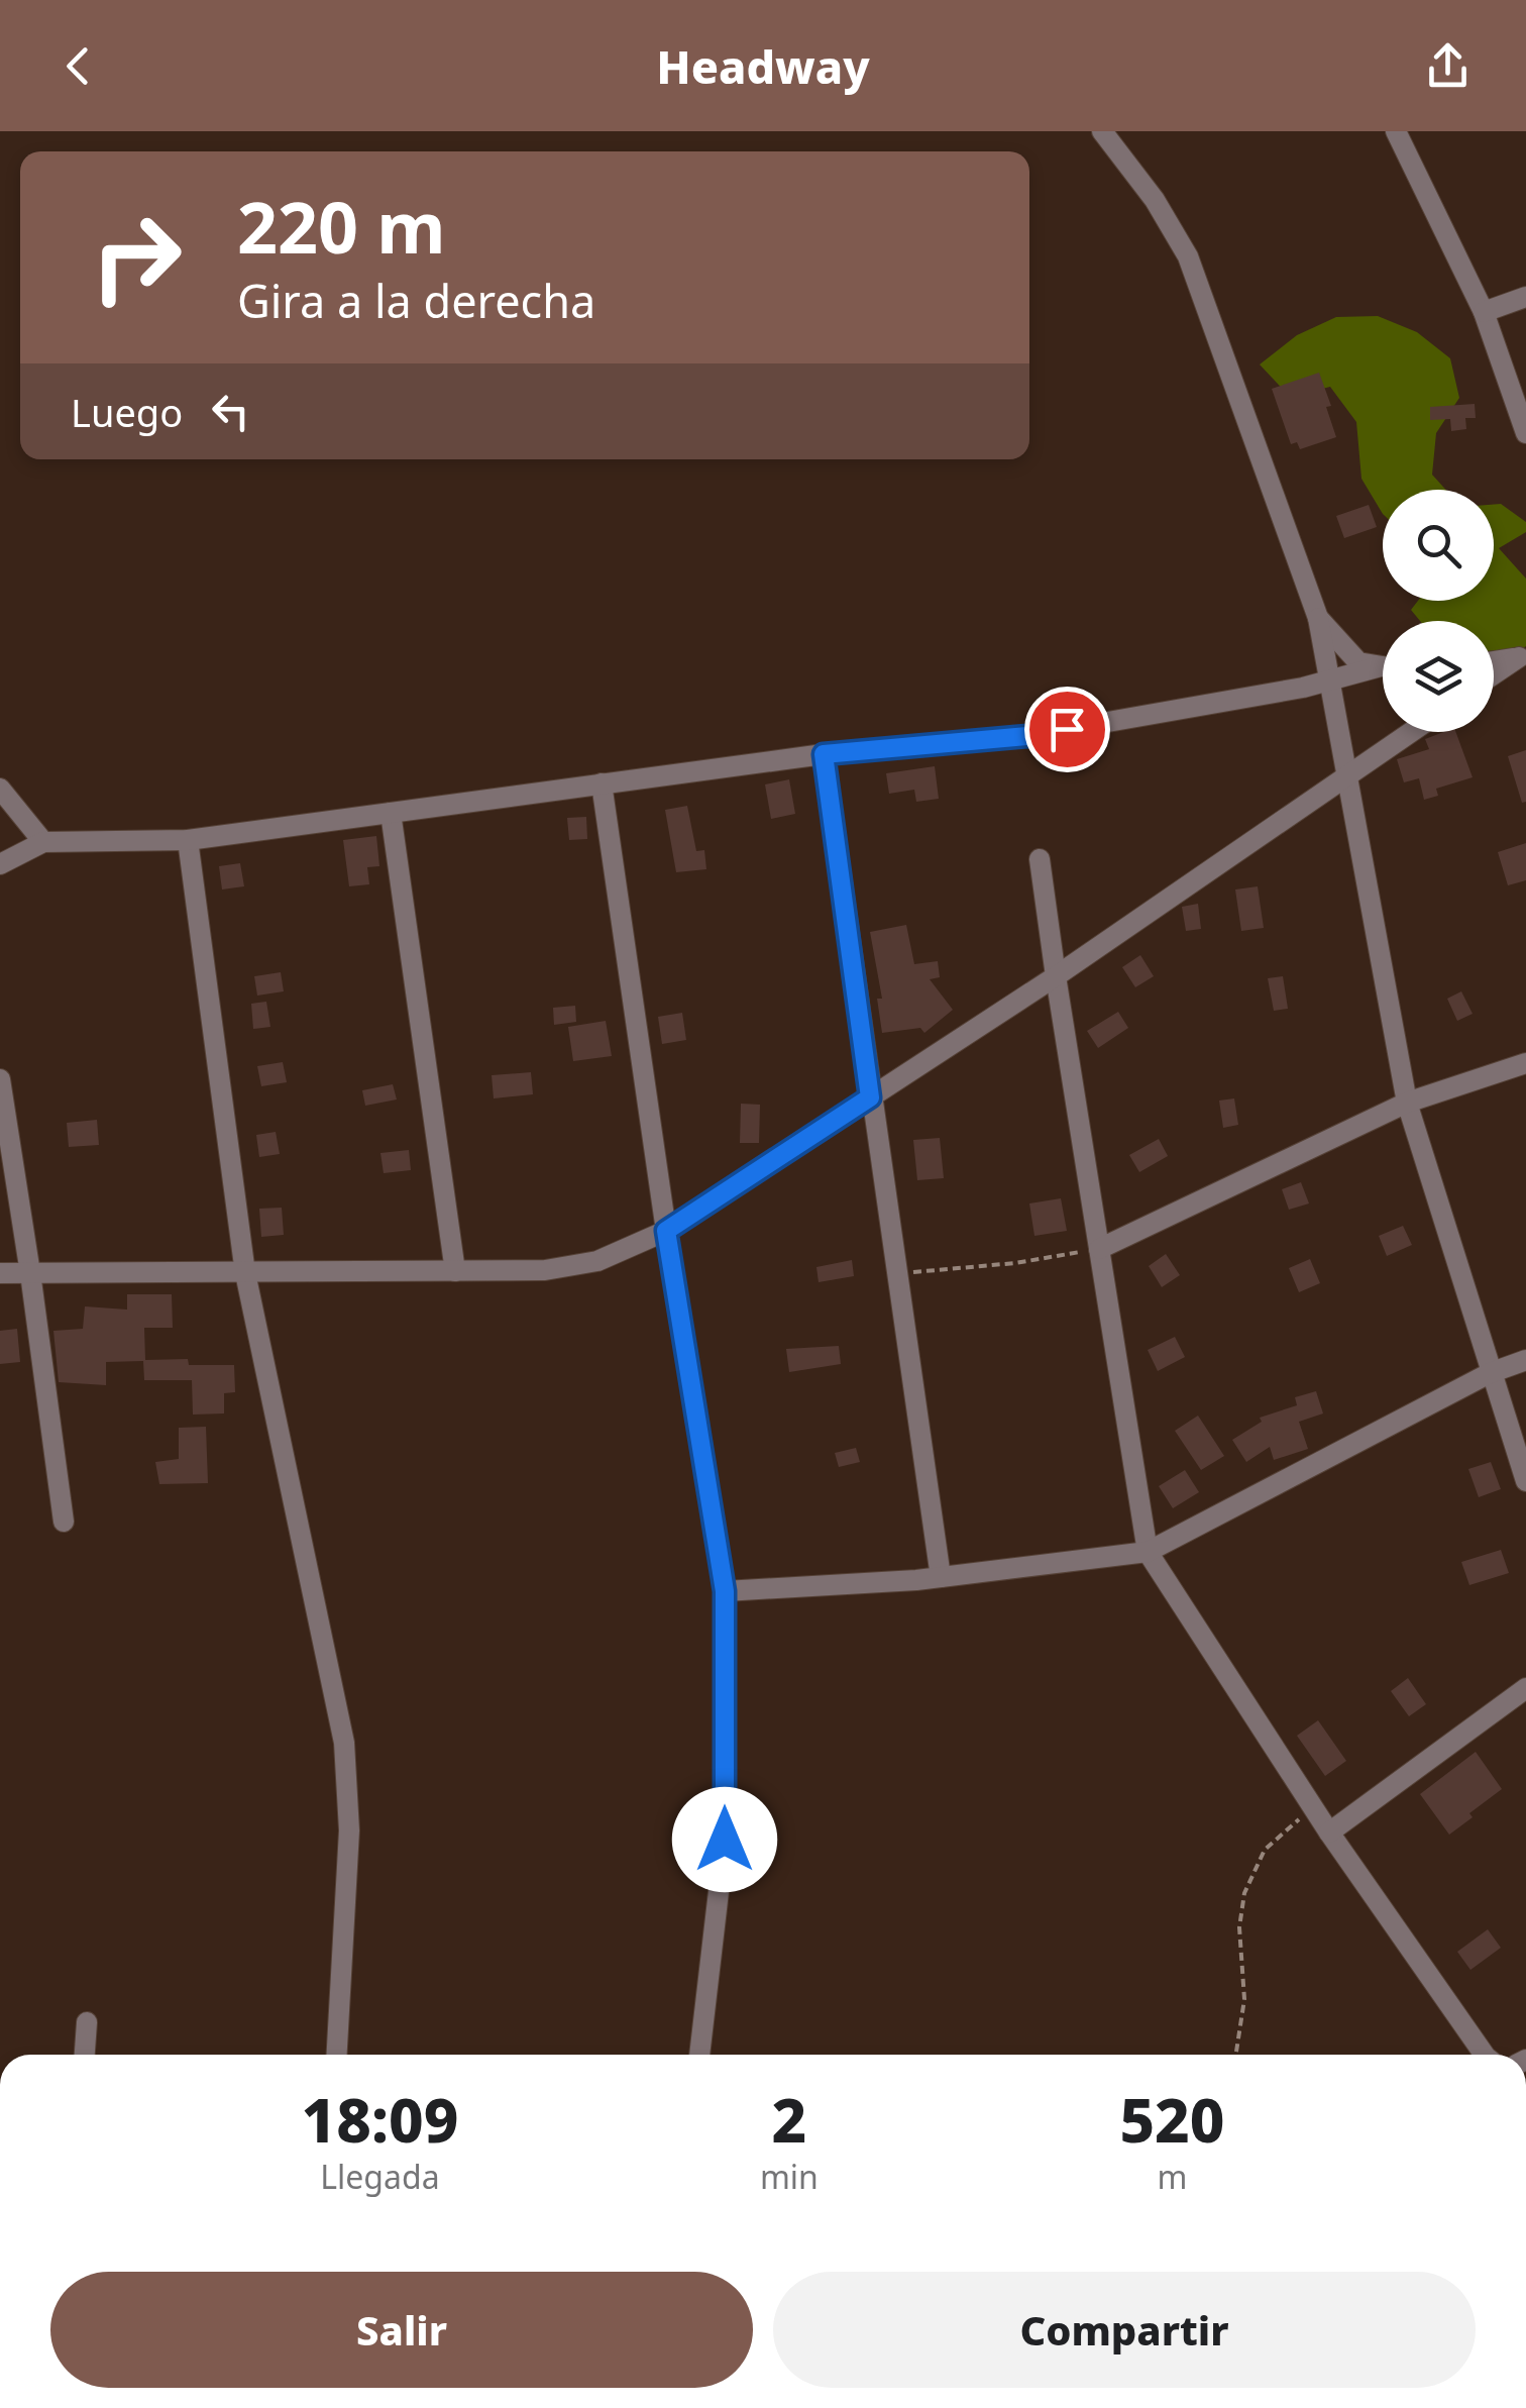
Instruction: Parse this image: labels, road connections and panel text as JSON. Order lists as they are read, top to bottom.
{
  "page": {
    "header": "Headway",
    "turn": ["220 m", "Gira a la derecha"],
    "then": "Luego",
    "eta": [
      "18:09",
      "Llegada",
      "2",
      "min",
      "520",
      "m"
    ],
    "buttons": ["Salir", "Compartir"]
  }
}
